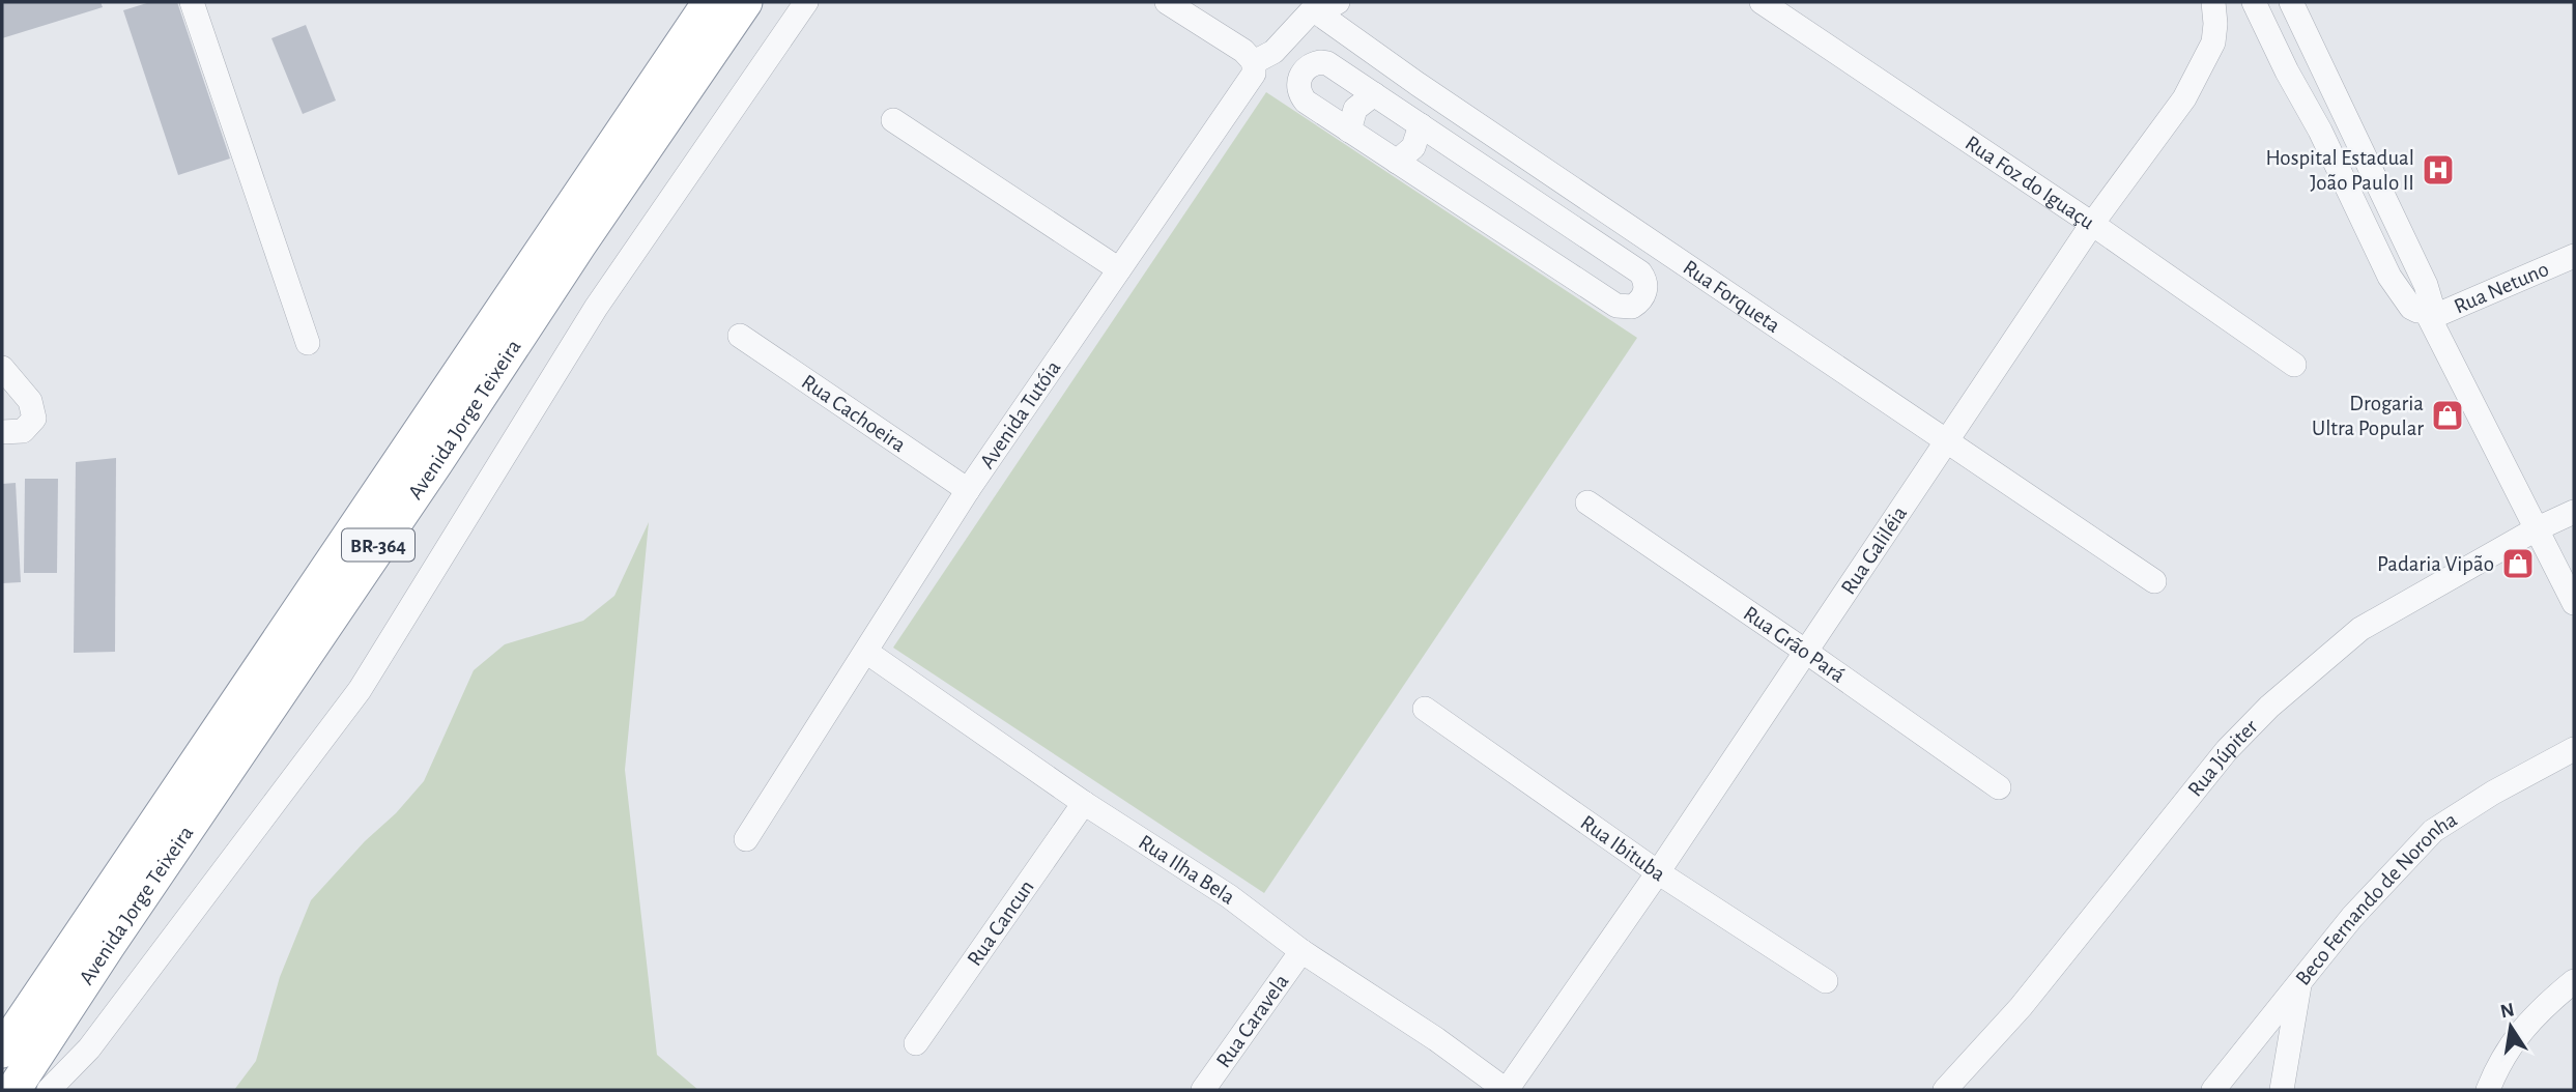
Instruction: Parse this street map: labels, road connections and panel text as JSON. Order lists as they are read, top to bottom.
{
  "streets": {
    "highway": ["Avenida Jorge Teixeira", "BR-364"],
    "street": [
      "Rua Foz do Iguaçu",
      "Rua Netuno",
      "Rua Forqueta",
      "Rua Cachoeira",
      "Avenida Tutóia",
      "Rua Galiléia",
      "Rua Grão Pará",
      "Rua Júpiter",
      "Rua Ibituba",
      "Rua Ilha Bela",
      "Beco Fernando de Noronha",
      "Rua Cancun",
      "Rua Caravela"
    ]
  },
  "crossings": [
    ["Rua Foz do Iguaçu", "Rua Galiléia"],
    ["Rua Forqueta", "Rua Galiléia"],
    ["Rua Cachoeira", "Avenida Tutóia"],
    ["Avenida Tutóia", "Rua Ilha Bela"],
    ["Rua Galiléia", "Rua Grão Pará"],
    ["Rua Galiléia", "Rua Ibituba"],
    ["Rua Galiléia", "Rua Ilha Bela"],
    ["Rua Ilha Bela", "Rua Cancun"],
    ["Rua Ilha Bela", "Rua Caravela"]
  ],
  "places": {
    "hospital": ["Hospital Estadual João Paulo II"],
    "shop": ["Drogaria Ultra Popular", "Padaria Vipão"]
  },
  "north": "top"
}
